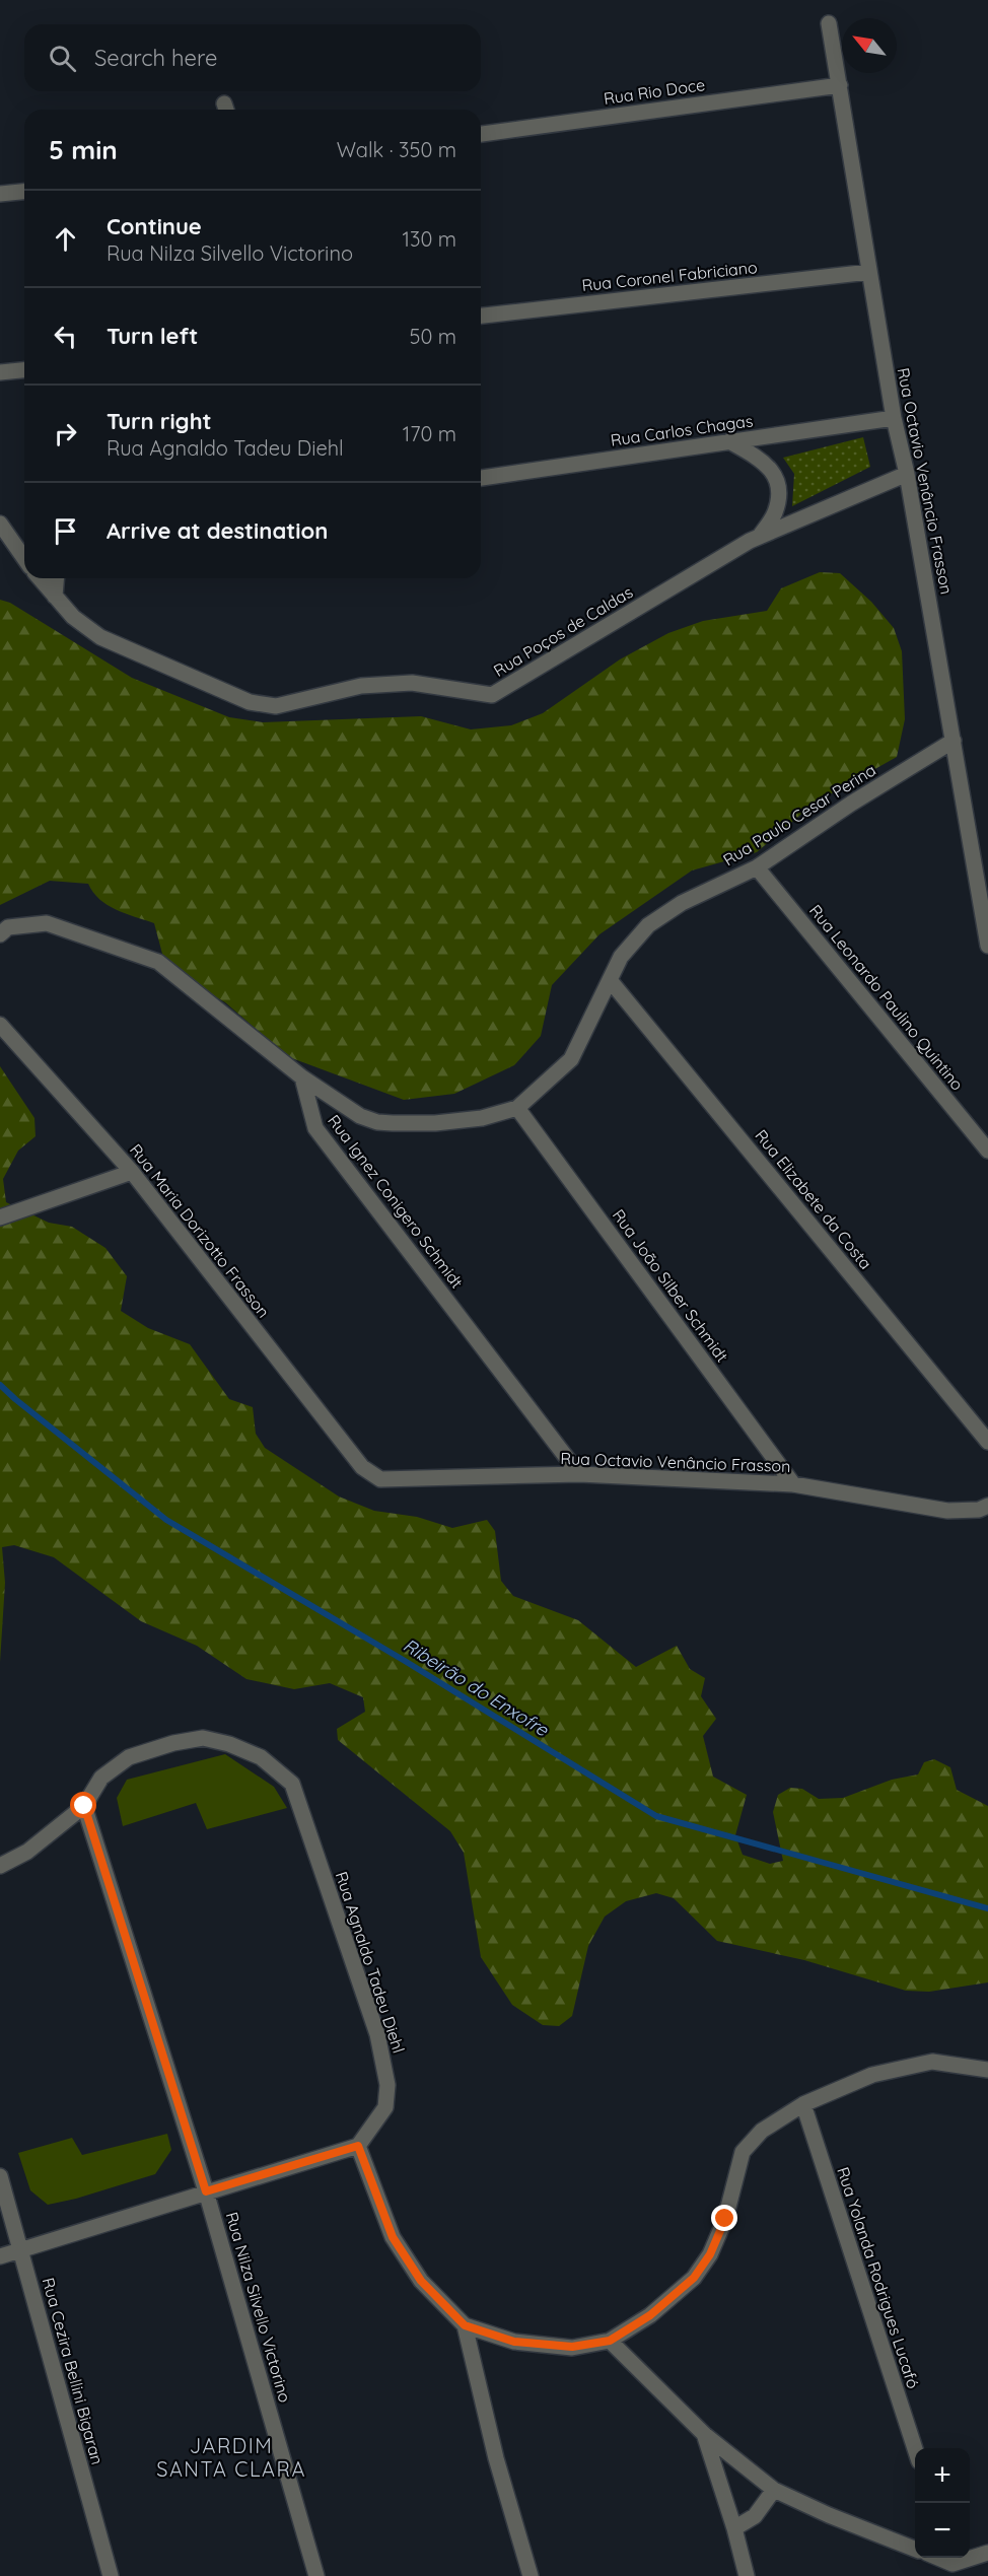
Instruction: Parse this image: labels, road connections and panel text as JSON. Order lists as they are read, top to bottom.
{
  "streets": {
    "street": [
      "Rua Rio Doce",
      "Rua Coronel Fabriciano",
      "Rua Carlos Chagas",
      "Rua Octavio Venâncio Frasson",
      "Rua Poços de Caldas",
      "Rua Paulo Cesar Perina",
      "Rua Leonardo Paulino Quintino",
      "Rua Elizabete da Costa",
      "Rua Ignez Conigero Schmidt",
      "Rua Maria Dorizotto Frasson",
      "Rua João Silber Schmidt",
      "Rua Agnaldo Tadeu Diehl",
      "Rua Yolanda Rodrigues Lucafó",
      "Rua Nilza Silvello Victorino",
      "Rua Cezira Bellini Bigaran"
    ]
  },
  "crossings": [
    ["Rua Rio Doce", "Rua Octavio Venâncio Frasson"],
    ["Rua Coronel Fabriciano", "Rua Octavio Venâncio Frasson"],
    ["Rua Carlos Chagas", "Rua Octavio Venâncio Frasson"],
    ["Rua Octavio Venâncio Frasson", "Rua Poços de Caldas"],
    ["Rua Octavio Venâncio Frasson", "Rua Paulo Cesar Perina"],
    ["Rua Octavio Venâncio Frasson", "Rua Ignez Conigero Schmidt"],
    ["Rua Octavio Venâncio Frasson", "Rua Maria Dorizotto Frasson"],
    ["Rua Octavio Venâncio Frasson", "Rua João Silber Schmidt"],
    ["Rua Paulo Cesar Perina", "Rua Leonardo Paulino Quintino"],
    ["Rua Paulo Cesar Perina", "Rua Elizabete da Costa"],
    ["Rua Paulo Cesar Perina", "Rua Ignez Conigero Schmidt"],
    ["Rua Paulo Cesar Perina", "Rua João Silber Schmidt"],
    ["Rua Agnaldo Tadeu Diehl", "Rua Nilza Silvello Victorino"]
  ],
  "districts": ["JARDIM SANTA CLARA"],
  "water": ["Ribeirão do Enxofre"],
  "north": "top left",
  "page": {
    "search": "Search here",
    "heading": ["5 min", "Walk · 350 m"],
    "list": [
      ["Continue", "Rua Nilza Silvello Victorino", "130 m"],
      ["Turn left", "50 m"],
      ["Turn right", "Rua Agnaldo Tadeu Diehl", "170 m"],
      "Arrive at destination"
    ],
    "map_buttons": ["+", "−"]
  }
}
